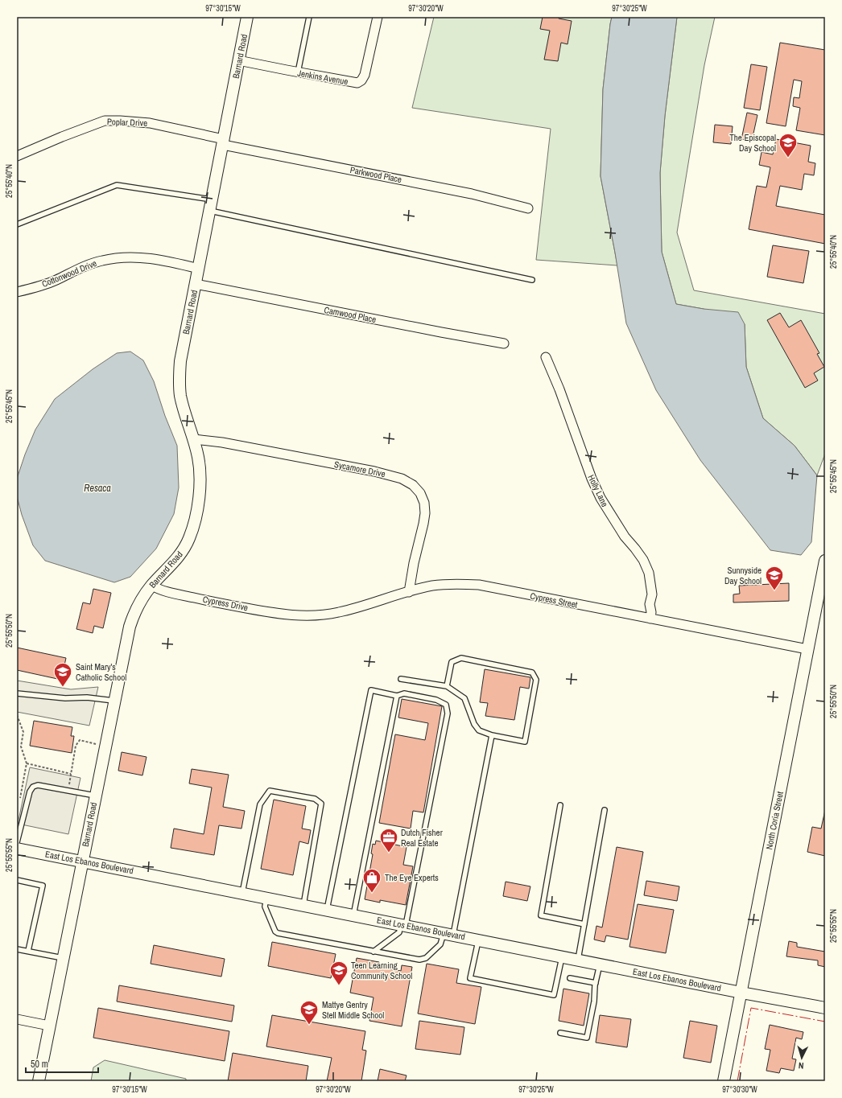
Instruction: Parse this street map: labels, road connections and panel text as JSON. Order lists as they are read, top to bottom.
{
  "streets": {
    "street": [
      "Barnard Road",
      "Jenkins Avenue",
      "Poplar Drive",
      "Parkwood Place",
      "Cottonwood Drive",
      "Camwood Place",
      "Sycamore Drive",
      "Holly Lane",
      "Cypress Street",
      "Cypress Drive",
      "North Coria Street",
      "East Los Ebanos Boulevard"
    ]
  },
  "crossings": [
    ["Barnard Road", "Jenkins Avenue"],
    ["Barnard Road", "Poplar Drive"],
    ["Barnard Road", "Parkwood Place"],
    ["Barnard Road", "Cottonwood Drive"],
    ["Barnard Road", "Camwood Place"],
    ["Barnard Road", "Sycamore Drive"],
    ["Barnard Road", "Cypress Drive"],
    ["Barnard Road", "East Los Ebanos Boulevard"],
    ["Poplar Drive", "Parkwood Place"],
    ["Sycamore Drive", "Cypress Street"],
    ["Holly Lane", "Cypress Street"],
    ["Cypress Street", "Cypress Drive"],
    ["Cypress Street", "North Coria Street"],
    ["North Coria Street", "East Los Ebanos Boulevard"]
  ],
  "water": ["Resaca"],
  "places": {
    "school or university": [
      "The Episcopal Day School",
      "Sunnyside Day School",
      "Saint Mary's Catholic School",
      "Teen Learning Community School",
      "Mattye Gentry Stell Middle School"
    ],
    "office": ["Dutch Fisher Real Estate"],
    "shop": ["The Eye Experts"]
  },
  "scale_bar": "50 m",
  "north": "bottom",
  "coordinates": [
    "97°30'15\"W",
    "97°30'20\"W",
    "97°30'25\"W",
    "25°55'40\"N",
    "25°55'45\"N",
    "25°55'50\"N",
    "25°55'55\"N",
    "97°30'30\"W"
  ]
}
